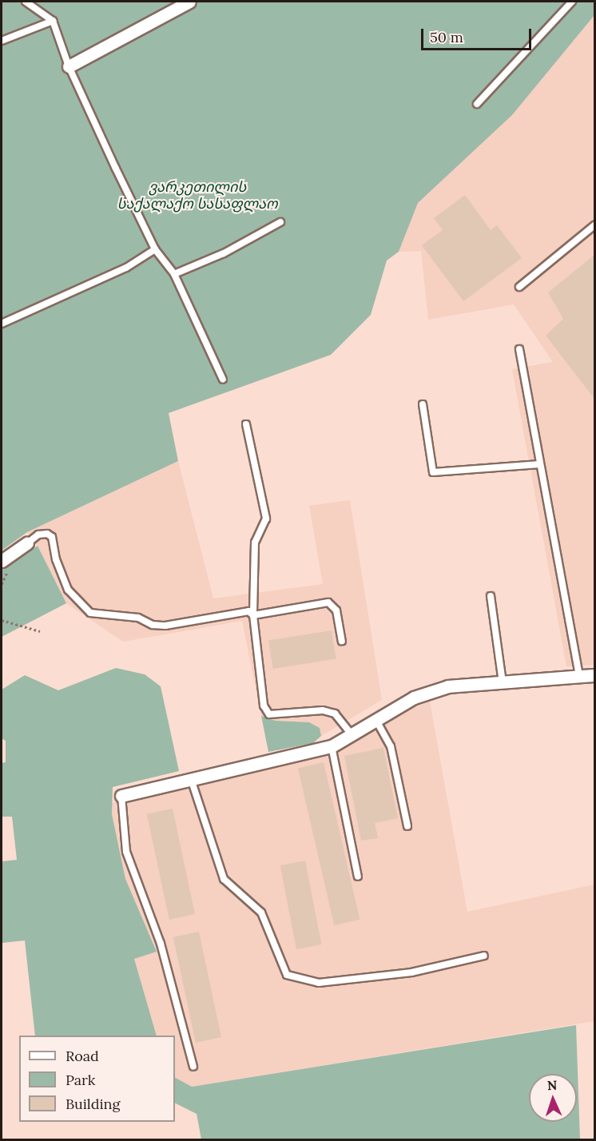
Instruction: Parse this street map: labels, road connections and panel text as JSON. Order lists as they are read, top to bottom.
{
  "parks": ["ვარკეთილის საქალაქო სასაფლაო"],
  "legend": ["Road", "Park", "Building"],
  "scale_bar": "50 m",
  "north": "top"
}
